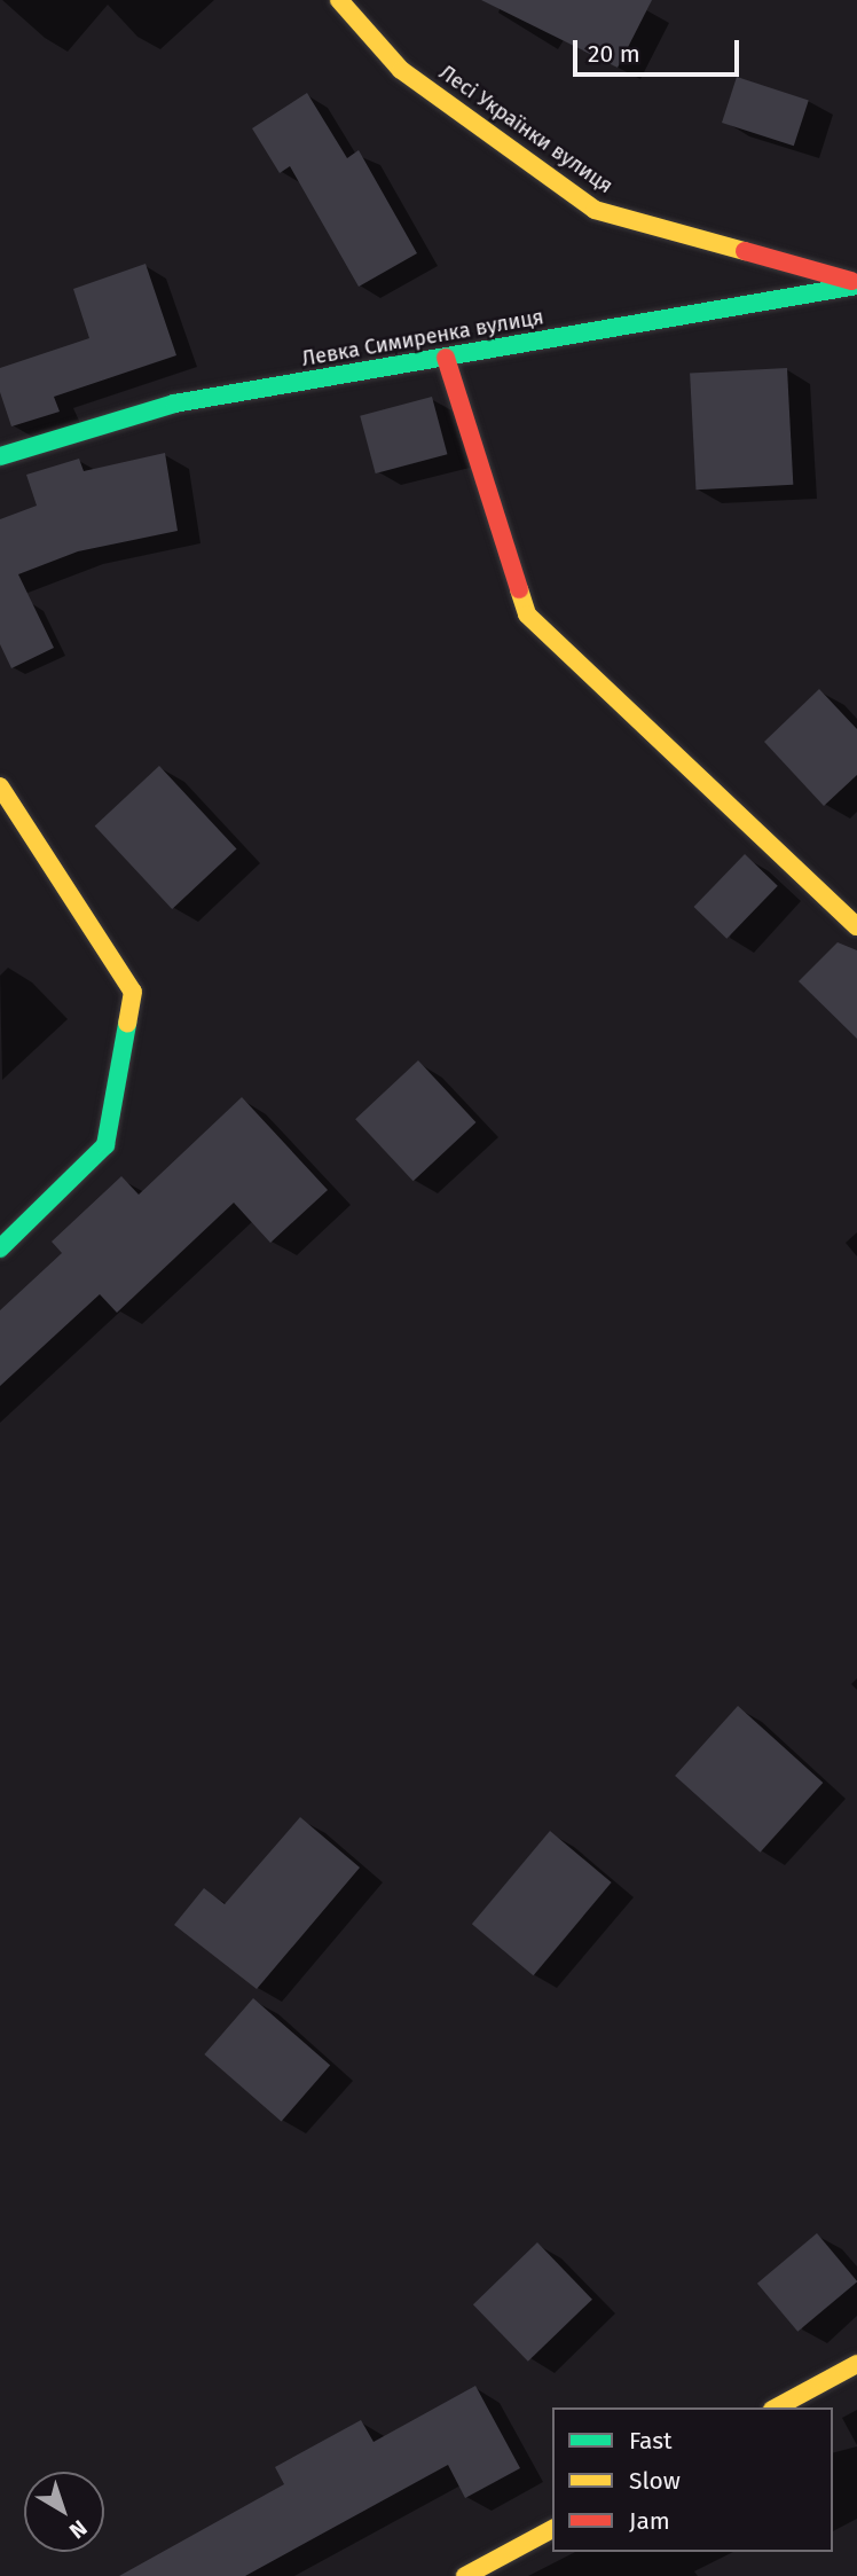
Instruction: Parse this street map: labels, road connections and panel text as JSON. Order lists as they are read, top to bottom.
{
  "streets": {
    "street": ["Лесі Українки вулиця", "Левка Симиренка вулиця"]
  },
  "crossings": [
    ["Лесі Українки вулиця", "Левка Симиренка вулиця"]
  ],
  "legend": ["Fast", "Slow", "Jam"],
  "scale_bar": "20 m",
  "north": "bottom right"
}
